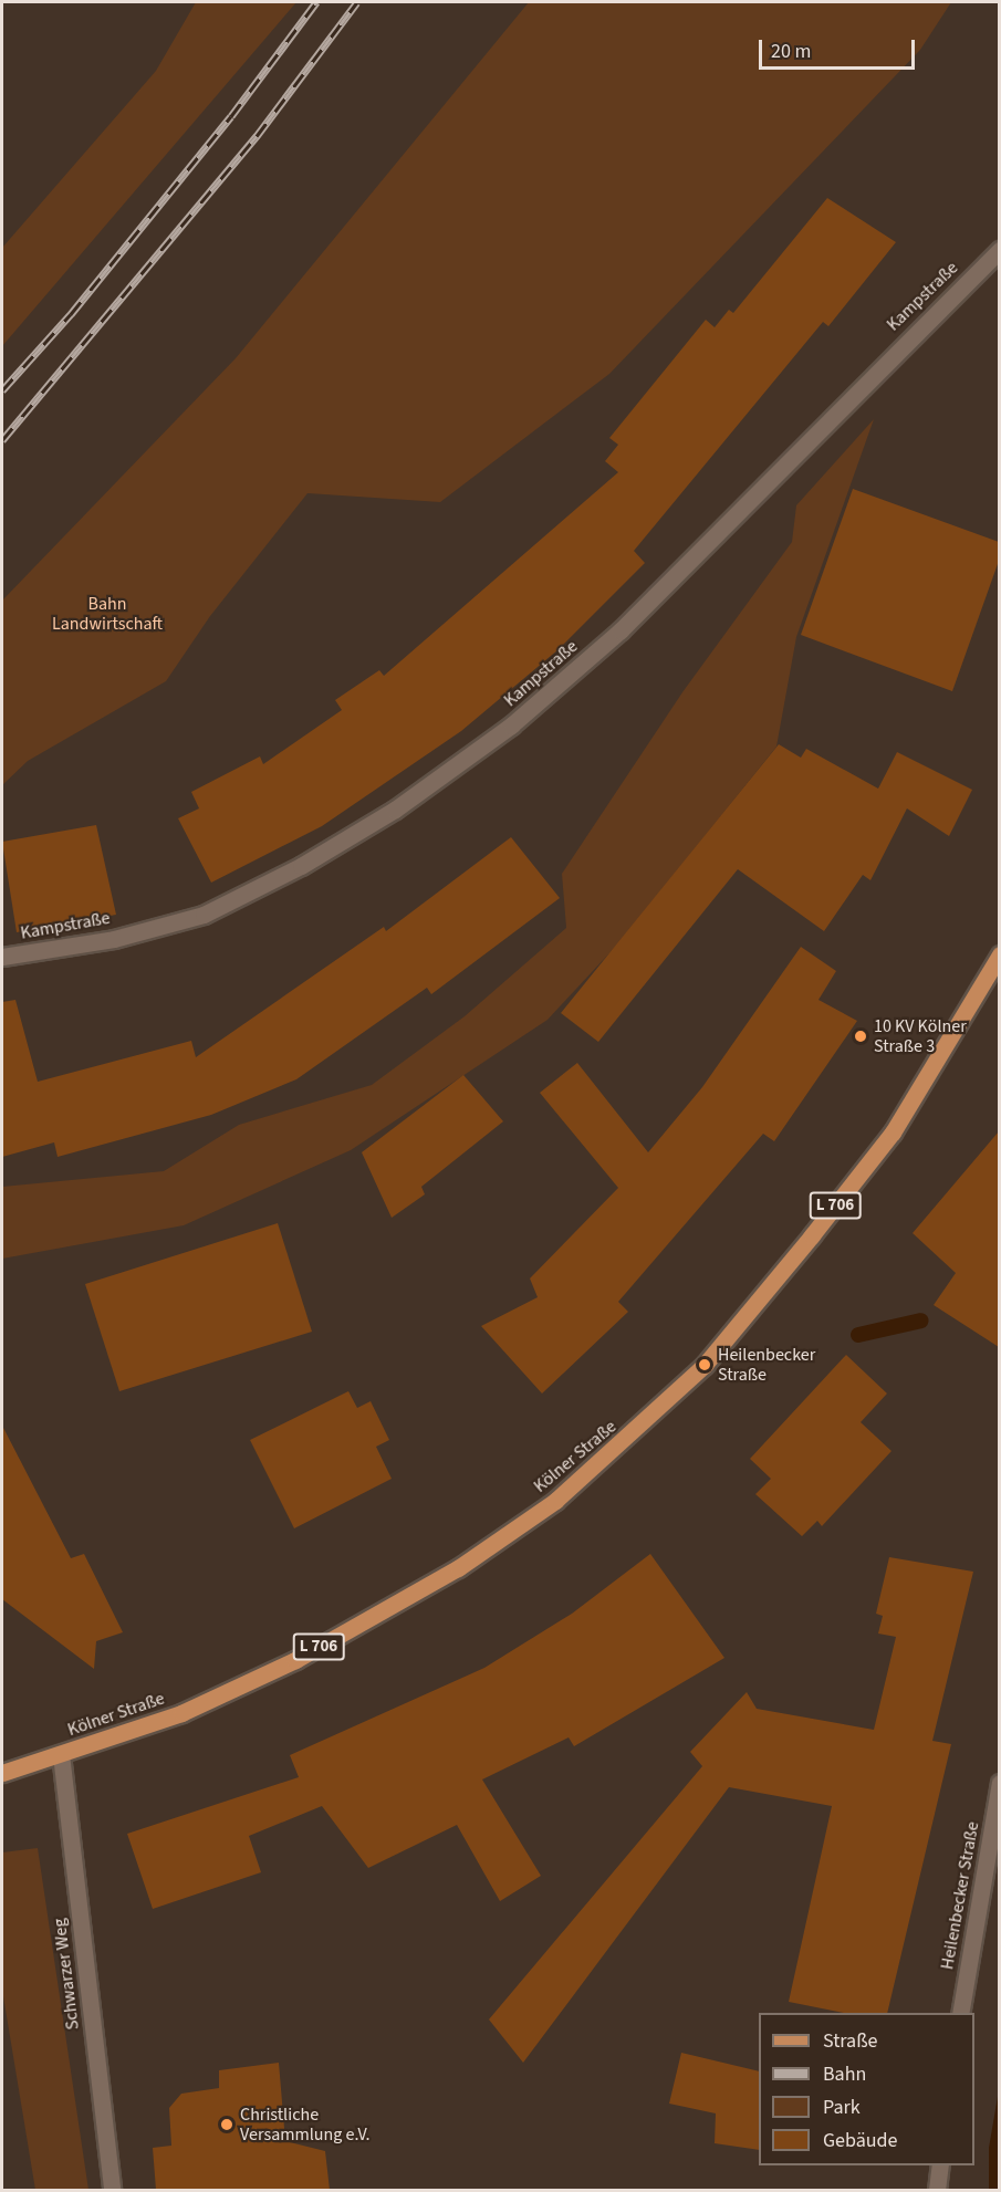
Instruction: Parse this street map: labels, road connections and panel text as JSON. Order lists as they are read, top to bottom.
{
  "streets": {
    "main road": ["L 706", "Kölner Straße"],
    "street": ["Kampstraße", "Heilenbecker Straße", "Schwarzer Weg"]
  },
  "crossings": [
    ["Kölner Straße", "Schwarzer Weg"]
  ],
  "parks": ["Bahn Landwirtschaft"],
  "places": ["10 KV Kölner Straße 3", "Heilenbecker Straße", "Christliche Versammlung e.V."],
  "legend": [
    "Straße",
    "Bahn",
    "Park",
    "Gebäude"
  ],
  "scale_bar": "20 m"
}
